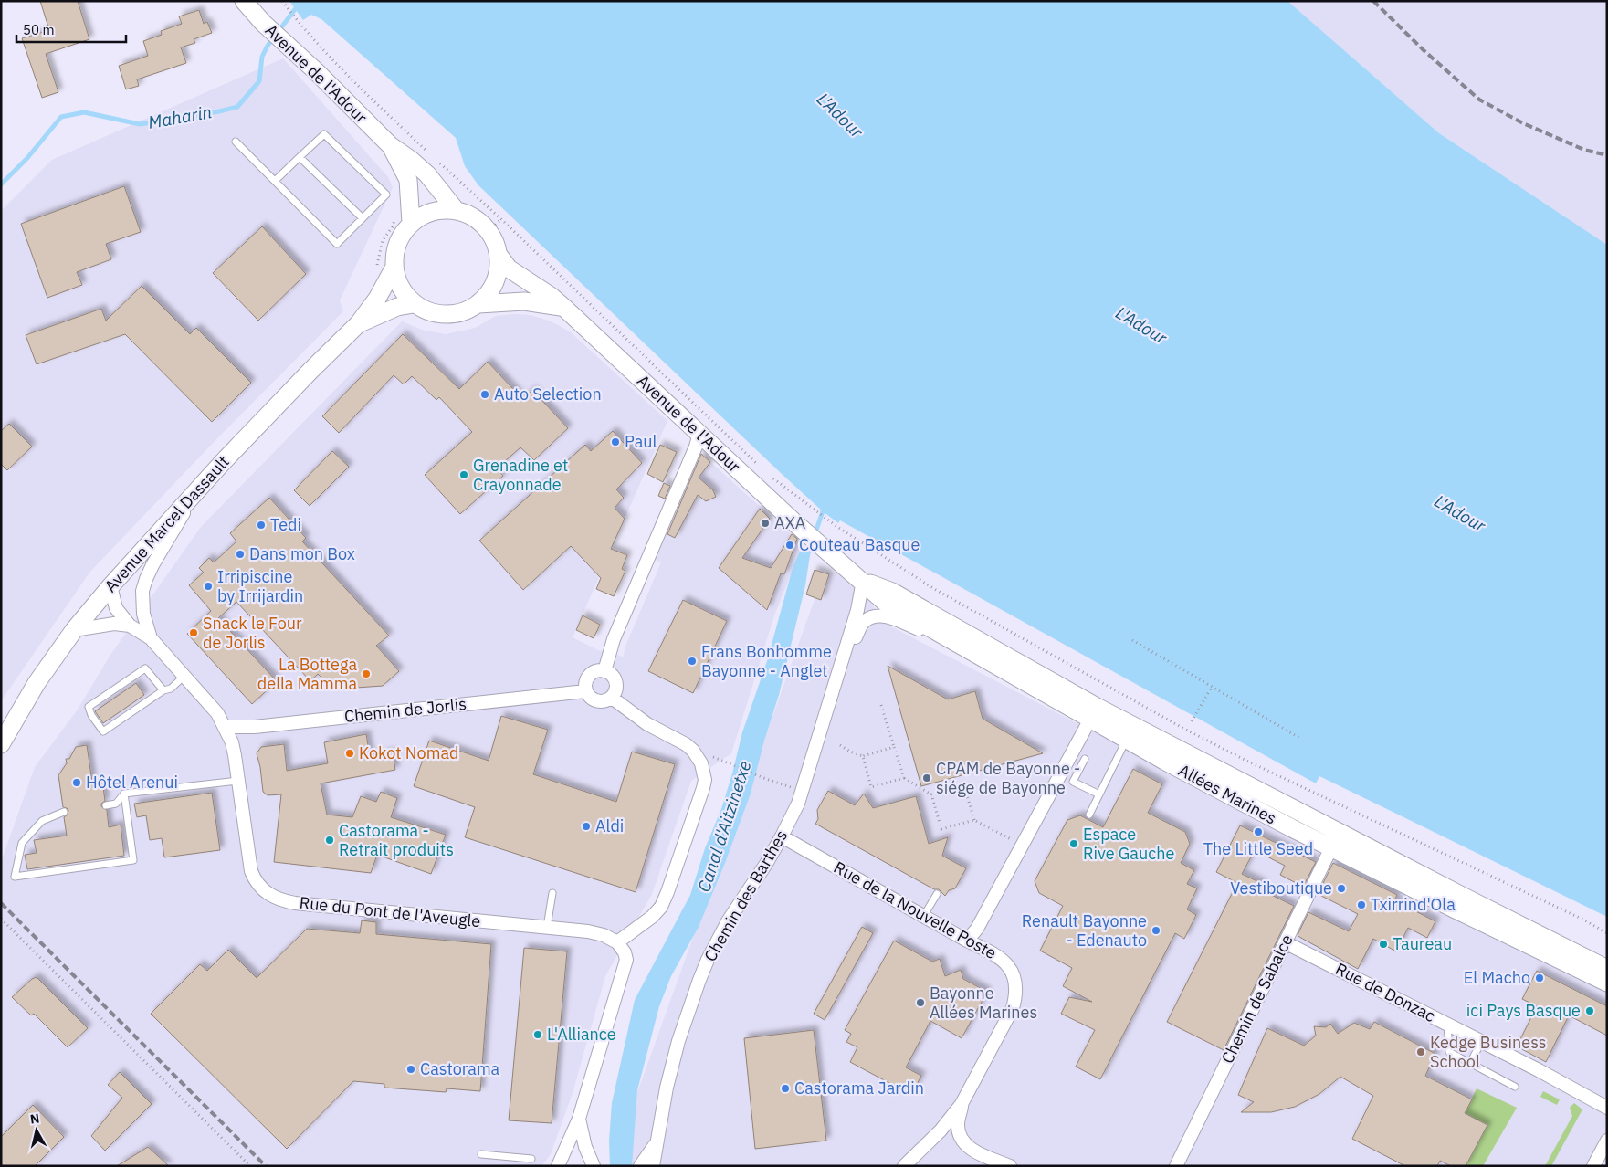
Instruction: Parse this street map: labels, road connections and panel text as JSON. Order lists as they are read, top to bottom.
{
  "streets": {
    "main road": ["Avenue de l'Adour", "Avenue Marcel Dassault", "Allées Marines"],
    "street": [
      "Chemin de Jorlis",
      "Chemin des Barthes",
      "Rue de la Nouvelle Poste",
      "Rue du Pont de l'Aveugle",
      "Rue de Donzac",
      "Chemin de Sabalce"
    ]
  },
  "crossings": [
    ["Avenue de l'Adour", "Avenue Marcel Dassault"],
    ["Avenue de l'Adour", "Allées Marines"],
    ["Avenue Marcel Dassault", "Rue du Pont de l'Aveugle"],
    ["Chemin de Jorlis", "Rue du Pont de l'Aveugle"],
    ["Allées Marines", "Chemin des Barthes"],
    ["Allées Marines", "Chemin de Sabalce"],
    ["Chemin des Barthes", "Rue de la Nouvelle Poste"],
    ["Rue de Donzac", "Chemin de Sabalce"]
  ],
  "water": ["L'Adour", "Maharin", "Canal d'Aitzinetxe"],
  "places": [
    "Auto Selection",
    "Paul",
    "Grenadine et Crayonnade",
    "AXA",
    "Tedi",
    "Couteau Basque",
    "Dans mon Box",
    "Irripiscine by Irrijardin",
    "Snack le Four de Jorlis",
    "Frans Bonhomme Bayonne - Anglet",
    "La Bottega della Mamma",
    "Kokot Nomad",
    "CPAM de Bayonne - siége de Bayonne",
    "Hôtel Arenui",
    "Aldi",
    "The Little Seed",
    "Castorama - Retrait produits",
    "Espace Rive Gauche",
    "Vestiboutique",
    "Txirrind'Ola",
    "Renault Bayonne - Edenauto",
    "Taureau",
    "El Macho",
    "Bayonne Allées Marines",
    "ici Pays Basque",
    "L'Alliance",
    "Kedge Business School",
    "Castorama",
    "Castorama Jardin"
  ],
  "scale_bar": "50 m",
  "north": "top"
}
